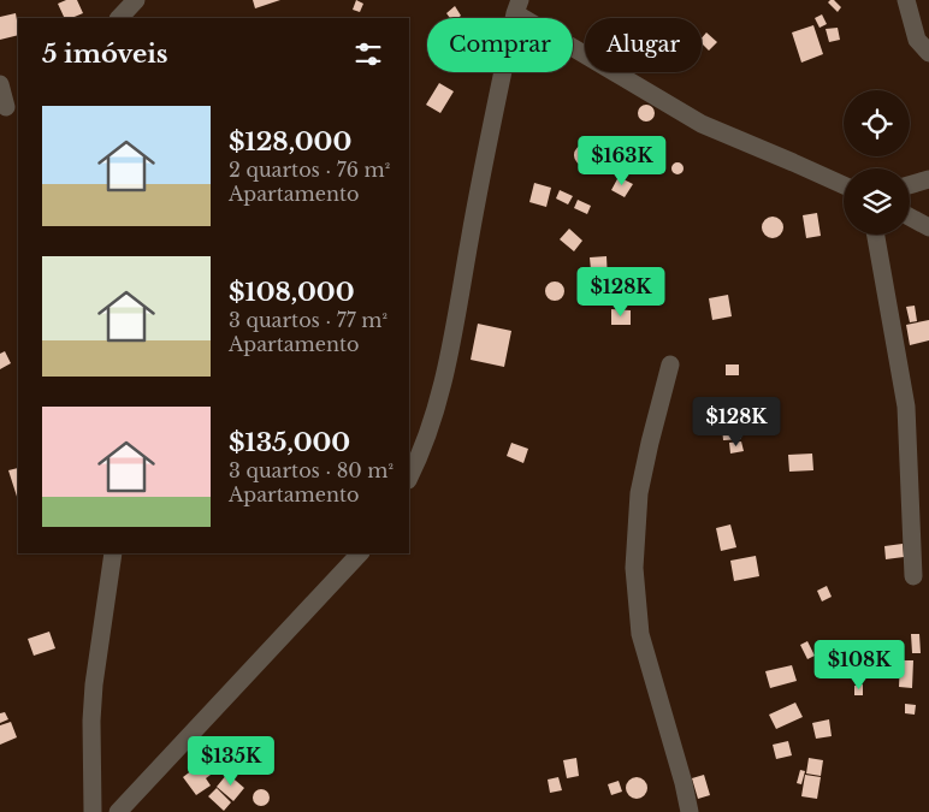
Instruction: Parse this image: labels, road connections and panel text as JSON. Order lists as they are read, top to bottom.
{
  "page": {
    "chip": ["Comprar", "Alugar"],
    "heading": "5 imóveis",
    "list": [
      {
        "name": "$128,000",
        "note": "2 quartos · 76 m² · Apartamento"
      },
      {
        "name": "$108,000",
        "note": "3 quartos · 77 m² · Apartamento"
      },
      {
        "name": "$135,000",
        "note": "3 quartos · 80 m² · Apartamento"
      }
    ],
    "price": [
      "$163K",
      "$128K",
      "$128K",
      "$108K",
      "$135K"
    ]
  }
}
